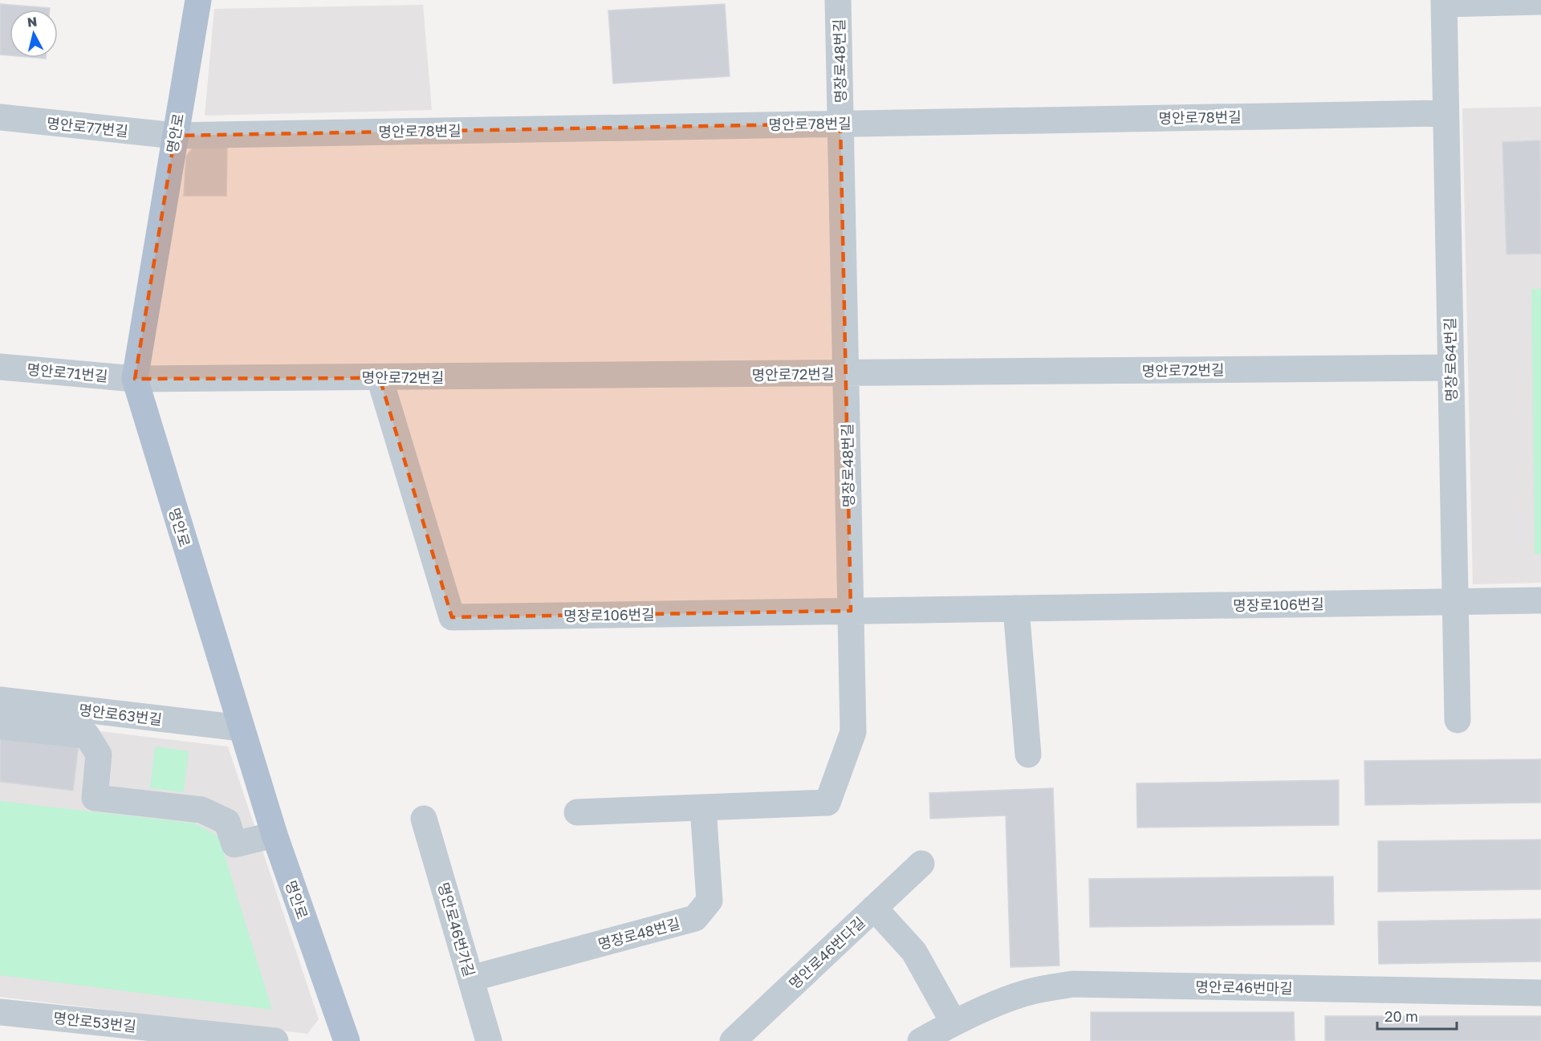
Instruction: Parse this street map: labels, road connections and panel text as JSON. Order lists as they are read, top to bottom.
{
  "streets": {
    "main road": ["명안로"],
    "street": [
      "명장로48번길",
      "명안로78번길",
      "명안로77번길",
      "명장로64번길",
      "명안로72번길",
      "명안로71번길",
      "명장로106번길",
      "명안로63번길",
      "명안로46번가길",
      "명안로46번다길",
      "명안로46번마길",
      "명안로53번길"
    ]
  },
  "crossings": [
    ["명장로48번길", "명안로78번길"],
    ["명장로48번길", "명안로72번길"],
    ["명장로48번길", "명장로106번길"],
    ["명장로48번길", "명안로46번가길"],
    ["명안로78번길", "명안로77번길"],
    ["명안로78번길", "명안로"],
    ["명안로78번길", "명장로64번길"],
    ["명안로77번길", "명안로"],
    ["명안로", "명안로72번길"],
    ["명안로", "명안로71번길"],
    ["명안로", "명안로63번길"],
    ["명장로64번길", "명안로72번길"],
    ["명장로64번길", "명장로106번길"],
    ["명안로72번길", "명안로71번길"],
    ["명안로72번길", "명장로106번길"]
  ],
  "scale_bar": "20 m",
  "north": "top"
}
